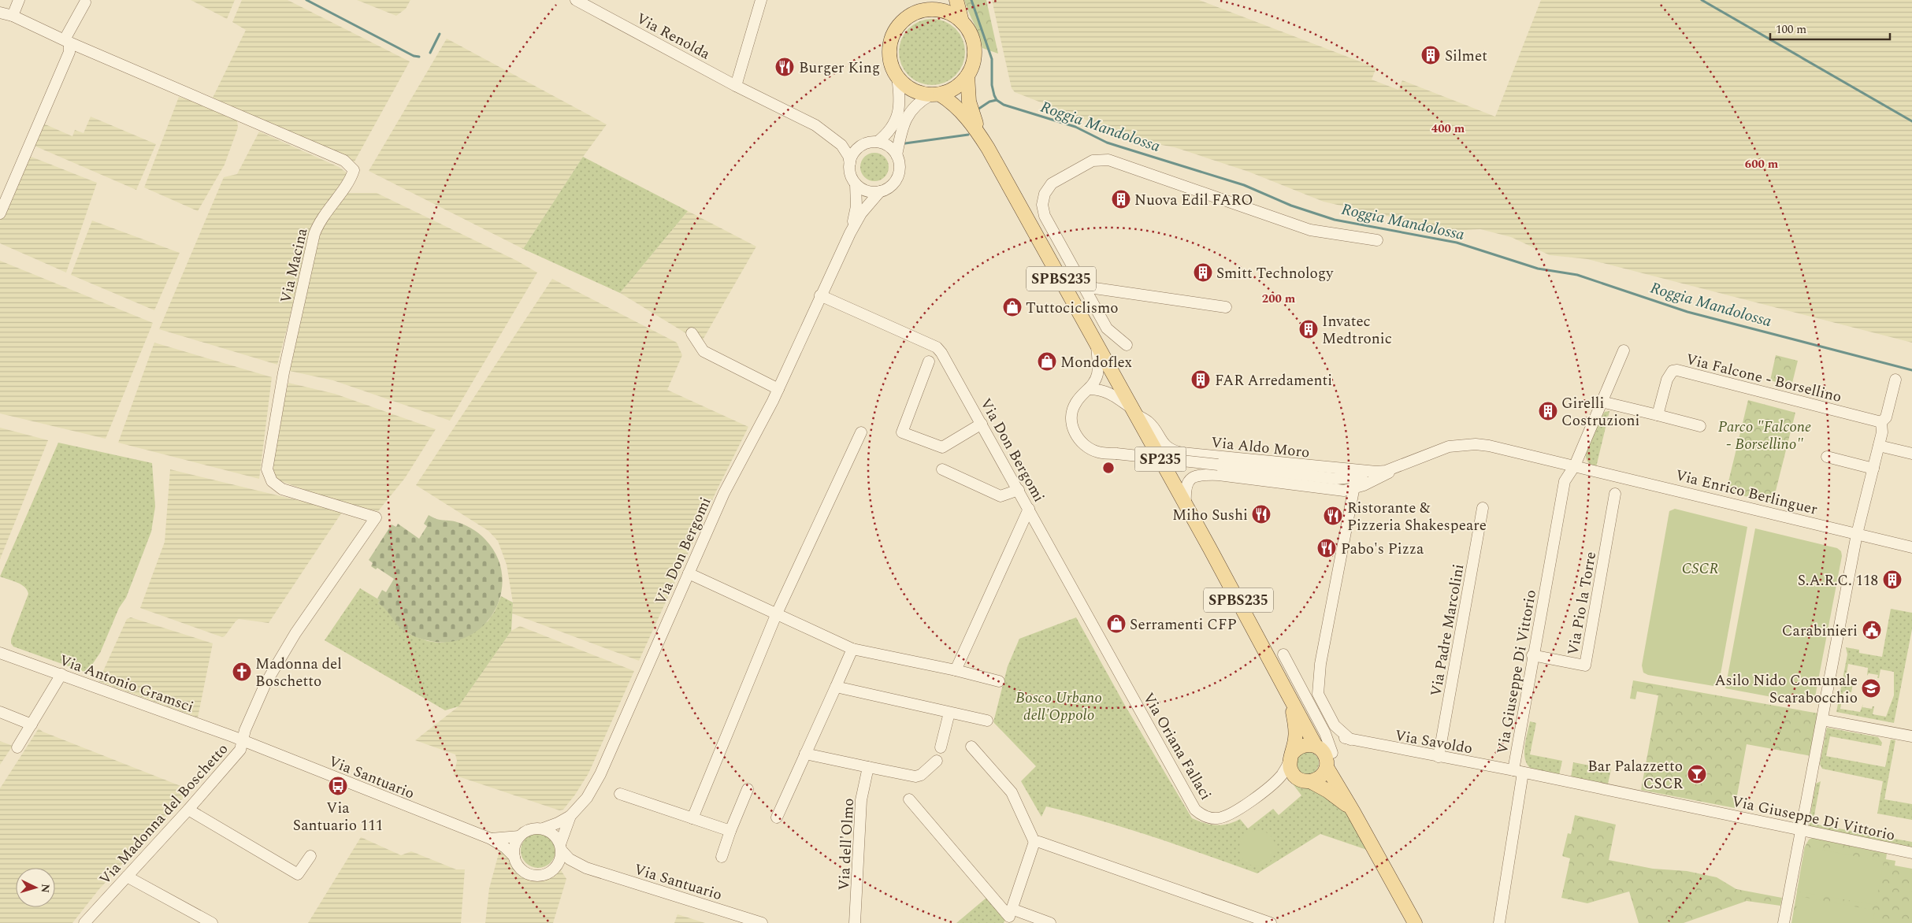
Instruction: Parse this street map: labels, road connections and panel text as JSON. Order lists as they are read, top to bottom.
{
  "streets": {
    "main road": ["SPBS235", "SP235"],
    "street": [
      "Via Renolda",
      "Via Macina",
      "Via Falcone - Borsellino",
      "Via Aldo Moro",
      "Via Don Bergomi",
      "Via Enrico Berlinguer",
      "Via Pio la Torre",
      "Via Padre Marcolini",
      "Via Giuseppe Di Vittorio",
      "Via Antonio Gramsci",
      "Via Savoldo",
      "Via Oriana Fallaci",
      "Via Santuario",
      "Via Madonna del Boschetto",
      "Via dell'Olmo"
    ]
  },
  "crossings": [
    ["Via Renolda", "Via Don Bergomi"],
    ["Via Macina", "Via Madonna del Boschetto"],
    ["SPBS235", "Via Aldo Moro"],
    ["SPBS235", "SP235"],
    ["SPBS235", "Via Oriana Fallaci"],
    ["Via Aldo Moro", "SP235"],
    ["Via Aldo Moro", "Via Enrico Berlinguer"],
    ["Via Aldo Moro", "Via Giuseppe Di Vittorio"],
    ["Via Don Bergomi", "Via Oriana Fallaci"],
    ["Via Don Bergomi", "Via Santuario"],
    ["Via Enrico Berlinguer", "Via Giuseppe Di Vittorio"],
    ["Via Pio la Torre", "Via Giuseppe Di Vittorio"],
    ["Via Padre Marcolini", "Via Savoldo"],
    ["Via Giuseppe Di Vittorio", "Via Savoldo"],
    ["Via Antonio Gramsci", "Via Santuario"],
    ["Via Antonio Gramsci", "Via Madonna del Boschetto"],
    ["Via Santuario", "Via Madonna del Boschetto"]
  ],
  "water": ["Roggia Mandolossa"],
  "parks": ["Parco \"Falcone - Borsellino\"", "CSCR", "Bosco Urbano dell'Oppolo"],
  "places": {
    "building": [
      "Silmet",
      "Nuova Edil FARO",
      "Smitt Technology",
      "Invatec Medtronic",
      "FAR Arredamenti",
      "Girelli Costruzioni",
      "S.A.R.C. 118"
    ],
    "restaurant": [
      "Burger King",
      "Miho Sushi",
      "Ristorante & Pizzeria Shakespeare",
      "Pabo's Pizza"
    ],
    "shop": ["Tuttociclismo", "Mondoflex", "Serramenti CFP"],
    "public building": ["Carabinieri"],
    "church": ["Madonna del Boschetto"],
    "school or university": ["Asilo Nido Comunale Scarabocchio"],
    "bar": ["Bar Palazzetto CSCR"],
    "bus stop": ["Via Santuario 111"]
  },
  "scale_bar": "100 m",
  "north": "right",
  "rings": ["400 m", "600 m", "200 m"]
}
